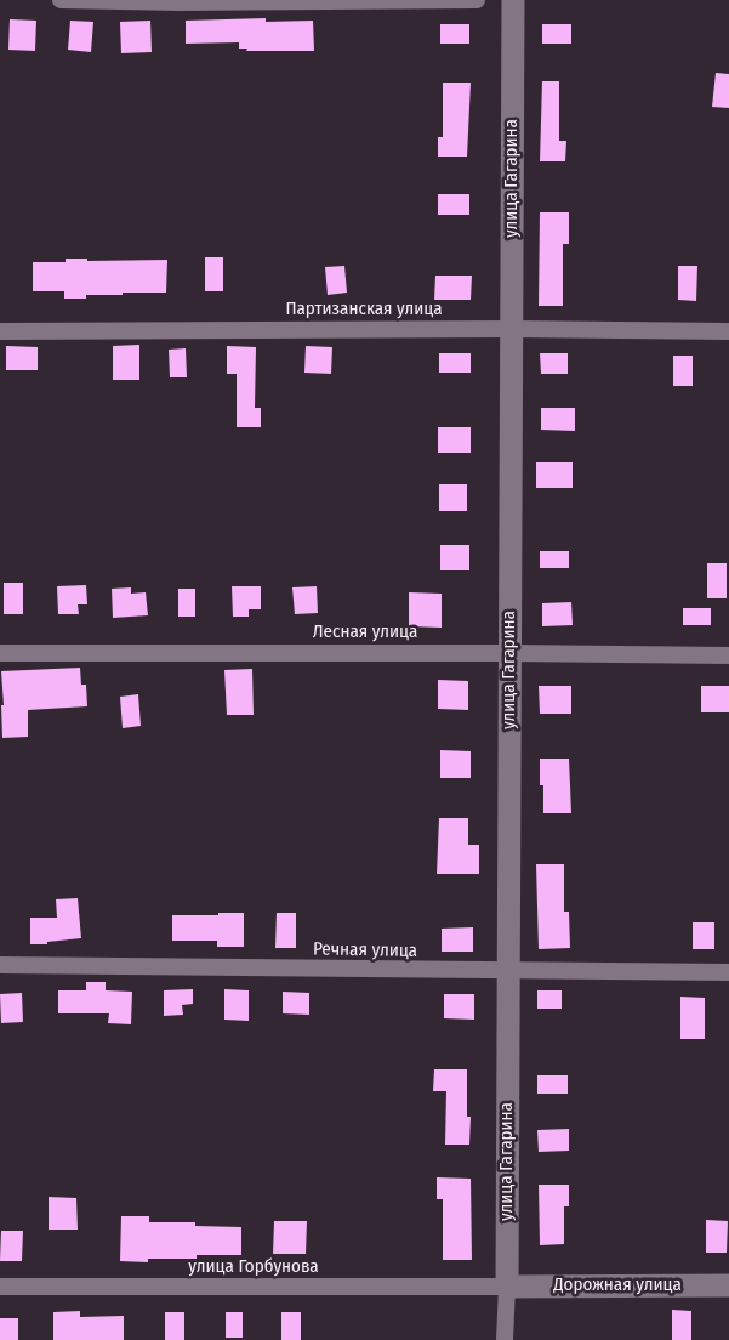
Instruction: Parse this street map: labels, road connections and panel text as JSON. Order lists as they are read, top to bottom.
{
  "streets": {
    "main road": ["улица Гагарина", "Дорожная улица"],
    "street": [
      "Партизанская улица",
      "Лесная улица",
      "Речная улица",
      "улица Горбунова"
    ]
  },
  "crossings": [
    ["улица Гагарина", "Партизанская улица"],
    ["улица Гагарина", "Лесная улица"],
    ["улица Гагарина", "Речная улица"],
    ["улица Гагарина", "улица Горбунова"],
    ["улица Гагарина", "Дорожная улица"],
    ["улица Горбунова", "Дорожная улица"]
  ]
}
